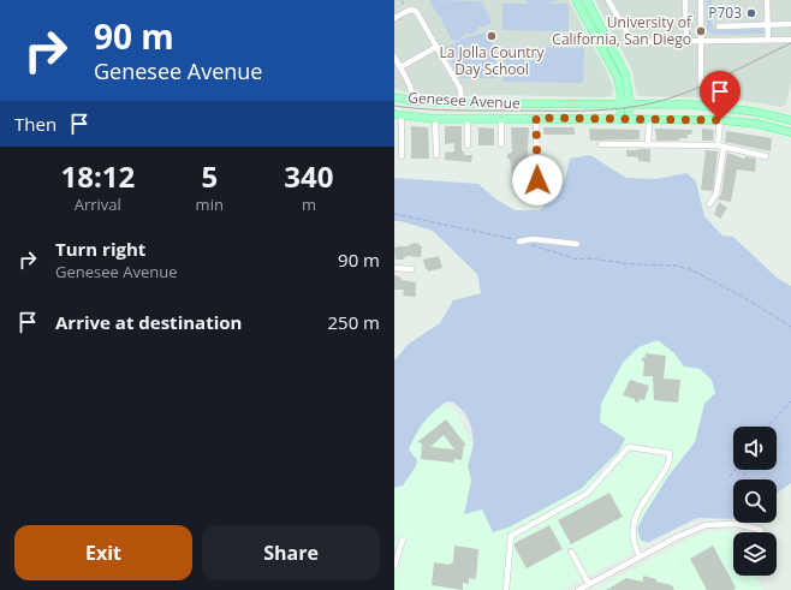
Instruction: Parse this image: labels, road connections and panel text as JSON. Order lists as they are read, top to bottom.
{
  "streets": {
    "main road": ["Genesee Avenue"]
  },
  "places": ["P703", "University of California, San Diego", "La Jolla Country Day School"],
  "page": {
    "turn": ["90 m", "Genesee Avenue"],
    "then": "Then",
    "eta": [
      "18:12",
      "Arrival",
      "5",
      "min",
      "340",
      "m"
    ],
    "list": [
      {
        "name": "Turn right",
        "note": "Genesee Avenue",
        "value": "90 m"
      },
      {
        "name": "Arrive at destination",
        "value": "250 m"
      }
    ],
    "buttons": ["Exit", "Share"]
  }
}
